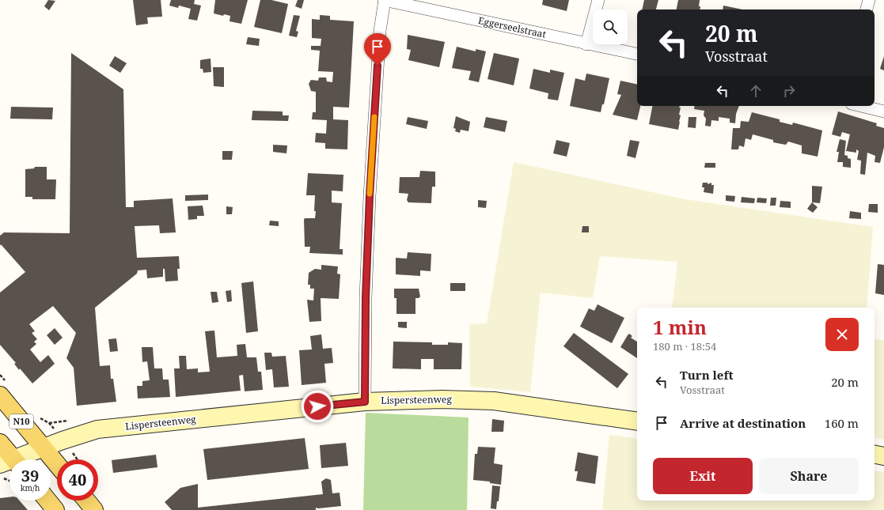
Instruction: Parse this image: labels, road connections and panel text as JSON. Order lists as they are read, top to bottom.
{
  "streets": {
    "main road": ["N10"],
    "street": ["Eggerseelstraat", "Lispersteenweg"]
  },
  "crossings": [
    ["Lispersteenweg", "N10"]
  ],
  "page": {
    "turn": ["20 m", "Vosstraat"],
    "heading": ["1 min", "180 m · 18:54"],
    "list": [
      {
        "name": "Turn left",
        "note": "Vosstraat",
        "value": "20 m"
      },
      {
        "name": "Arrive at destination",
        "value": "160 m"
      }
    ],
    "buttons": ["Exit", "Share"],
    "speed": "39 km/h",
    "limit": "40"
  }
}
